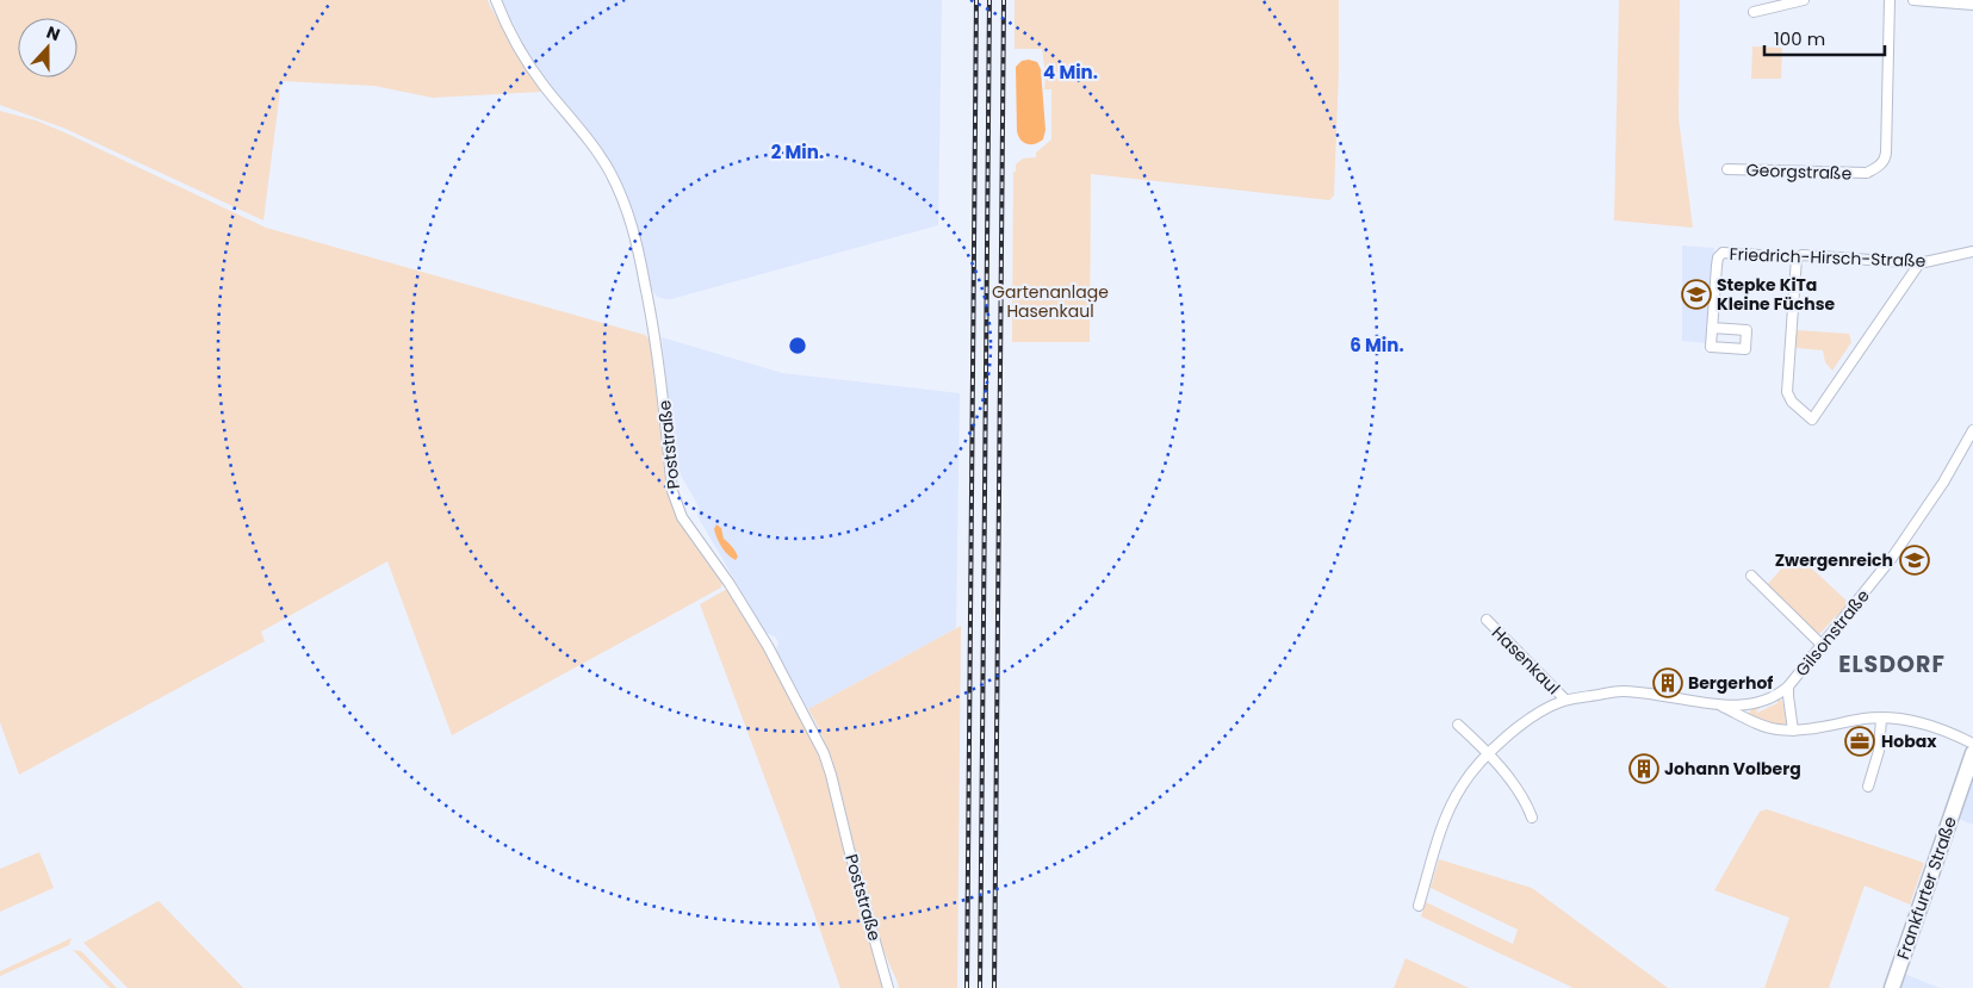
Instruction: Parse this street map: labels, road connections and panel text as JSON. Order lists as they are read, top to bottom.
{
  "streets": {
    "main road": ["Frankfurter Straße"],
    "street": [
      "Georgstraße",
      "Friedrich-Hirsch-Straße",
      "Poststraße",
      "Gilsonstraße",
      "Hasenkaul"
    ]
  },
  "crossings": [
    ["Gilsonstraße", "Hasenkaul"]
  ],
  "districts": ["ELSDORF"],
  "parks": ["Gartenanlage Hasenkaul"],
  "places": {
    "school or university": ["Stepke KiTa Kleine Füchse", "Zwergenreich"],
    "building": ["Bergerhof", "Johann Volberg"],
    "office": ["Hobax"]
  },
  "scale_bar": "100 m",
  "north": "top",
  "rings": ["4 Min.", "2 Min.", "6 Min."]
}
